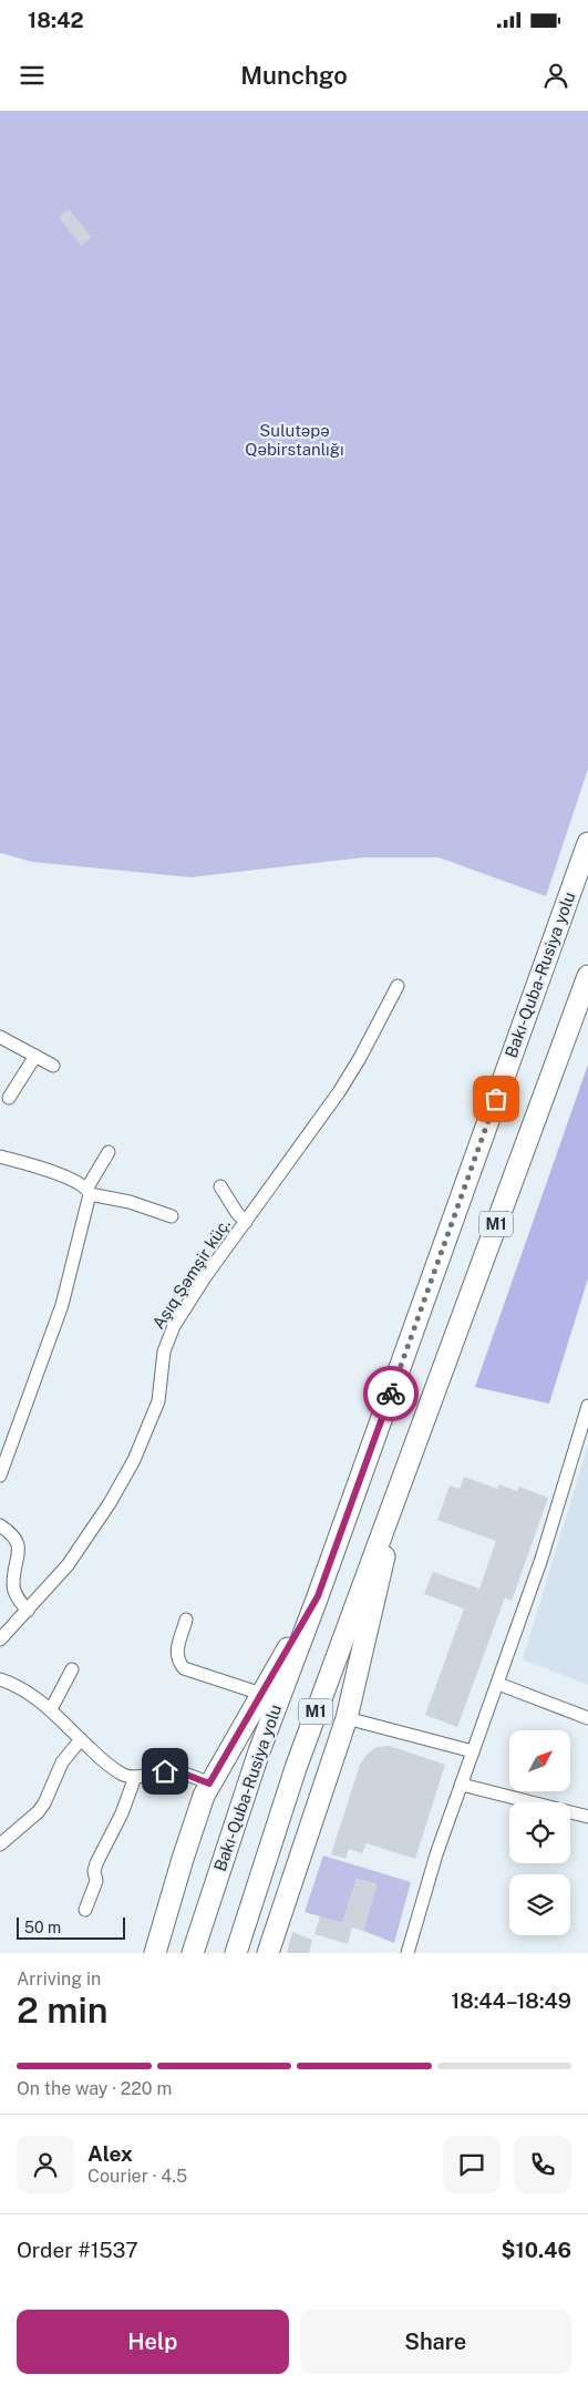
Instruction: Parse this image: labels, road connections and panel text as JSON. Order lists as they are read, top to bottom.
{
  "streets": {
    "highway": ["Bakı-Quba-Rusiya yolu", "M1"],
    "street": ["Aşıq Şəmşir küç."]
  },
  "parks": ["Sulutəpə Qəbirstanlığı"],
  "scale_bar": "50 m",
  "north": "top right",
  "page": {
    "status": "18:42",
    "header": "Munchgo",
    "scale": "50 m",
    "heading": ["2 min", "Arriving in", "18:44–18:49"],
    "panel": [
      "Alex",
      "Courier · 4.5",
      "Order #1537",
      "$10.46"
    ],
    "bar": "On the way · 220 m",
    "buttons": ["Help", "Share"]
  }
}
